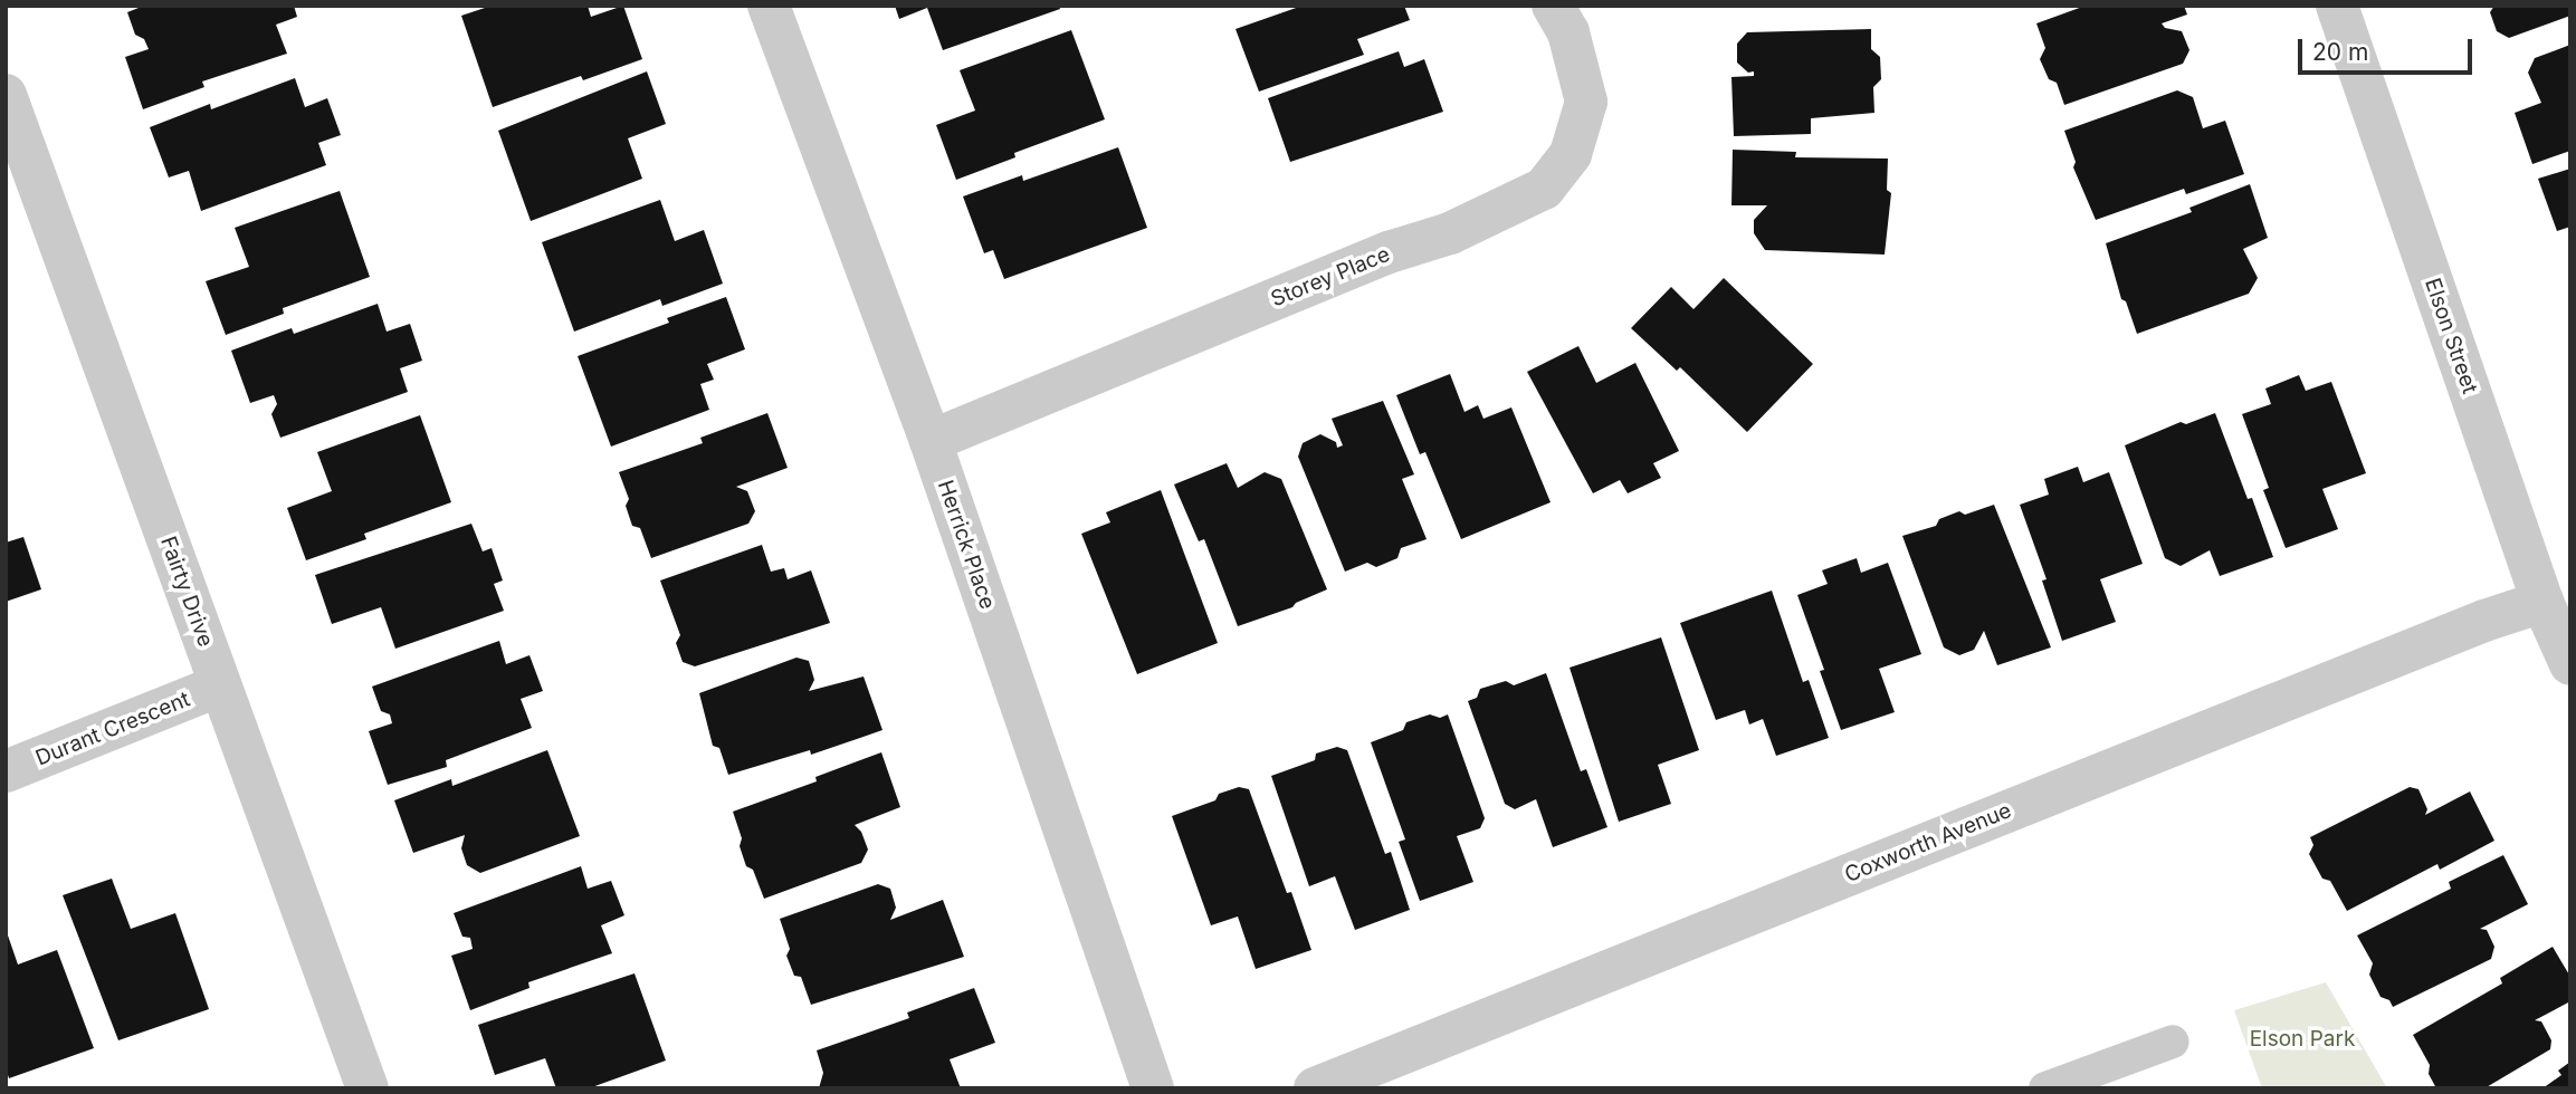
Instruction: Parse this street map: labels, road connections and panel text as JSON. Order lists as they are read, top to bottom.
{
  "streets": {
    "street": [
      "Storey Place",
      "Elson Street",
      "Herrick Place",
      "Fairty Drive",
      "Durant Crescent",
      "Coxworth Avenue"
    ]
  },
  "crossings": [
    ["Storey Place", "Herrick Place"],
    ["Elson Street", "Coxworth Avenue"],
    ["Fairty Drive", "Durant Crescent"]
  ],
  "parks": ["Elson Park"],
  "scale_bar": "20 m"
}
